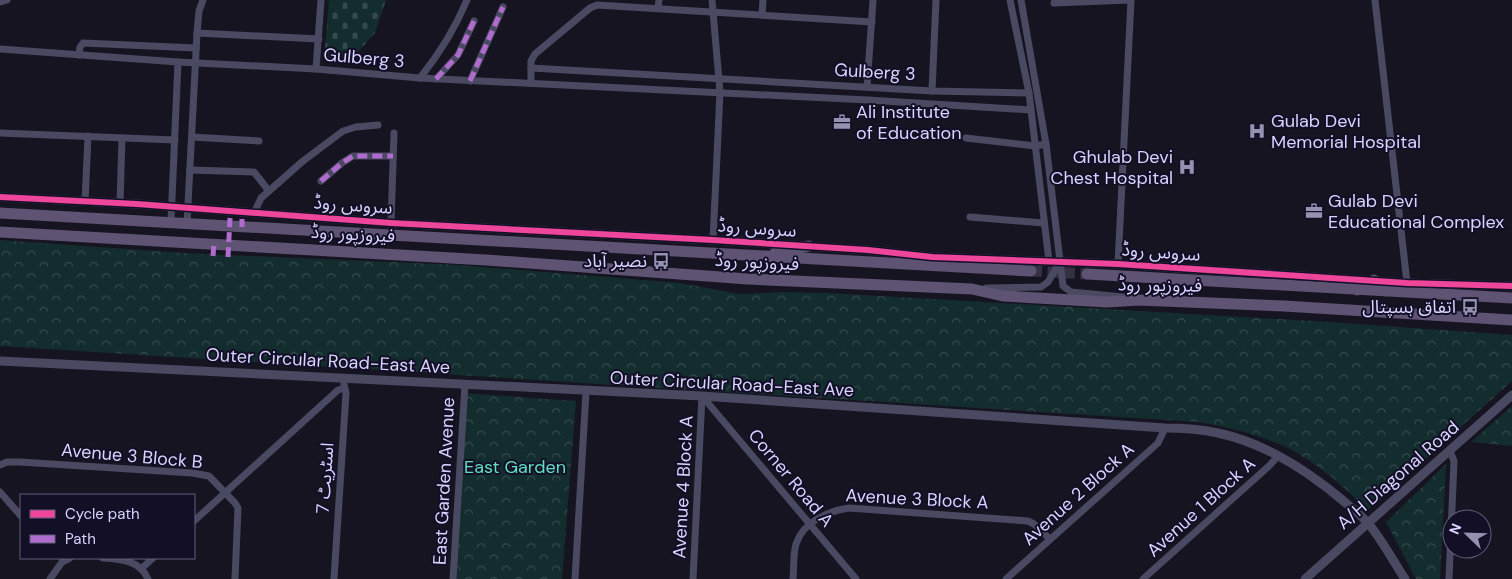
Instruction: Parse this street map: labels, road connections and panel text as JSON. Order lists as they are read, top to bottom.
{
  "streets": {
    "main road": ["فیروزپور روڈ"],
    "street": [
      "Gulberg 3",
      "سروس روڈ",
      "Outer Circular Road-East Ave",
      "Avenue 3 Block B",
      "A/H Diagonal Road",
      "اسٹریٹ 7",
      "Corner Road A",
      "East Garden Avenue",
      "Avenue 4 Block A",
      "Avenue 2 Block A",
      "Avenue 3 Block A",
      "Avenue 1 Block A"
    ]
  },
  "crossings": [
    ["Outer Circular Road-East Ave", "A/H Diagonal Road"],
    ["Outer Circular Road-East Ave", "اسٹریٹ 7"],
    ["Outer Circular Road-East Ave", "Corner Road A"],
    ["Outer Circular Road-East Ave", "East Garden Avenue"],
    ["Outer Circular Road-East Ave", "Avenue 4 Block A"],
    ["Outer Circular Road-East Ave", "Avenue 2 Block A"],
    ["Outer Circular Road-East Ave", "Avenue 1 Block A"],
    ["Corner Road A", "Avenue 4 Block A"],
    ["Corner Road A", "Avenue 3 Block A"],
    ["Avenue 2 Block A", "Avenue 3 Block A"]
  ],
  "parks": ["East Garden"],
  "places": {
    "office": ["Ali Institute of Education", "Gulab Devi Educational Complex"],
    "hospital": ["Gulab Devi Memorial Hospital", "Ghulab Devi Chest Hospital"],
    "bus stop": ["نصیر آباد", "اتفاق ہسپتال"]
  },
  "legend": ["Cycle path", "Path"],
  "north": "top left"
}
